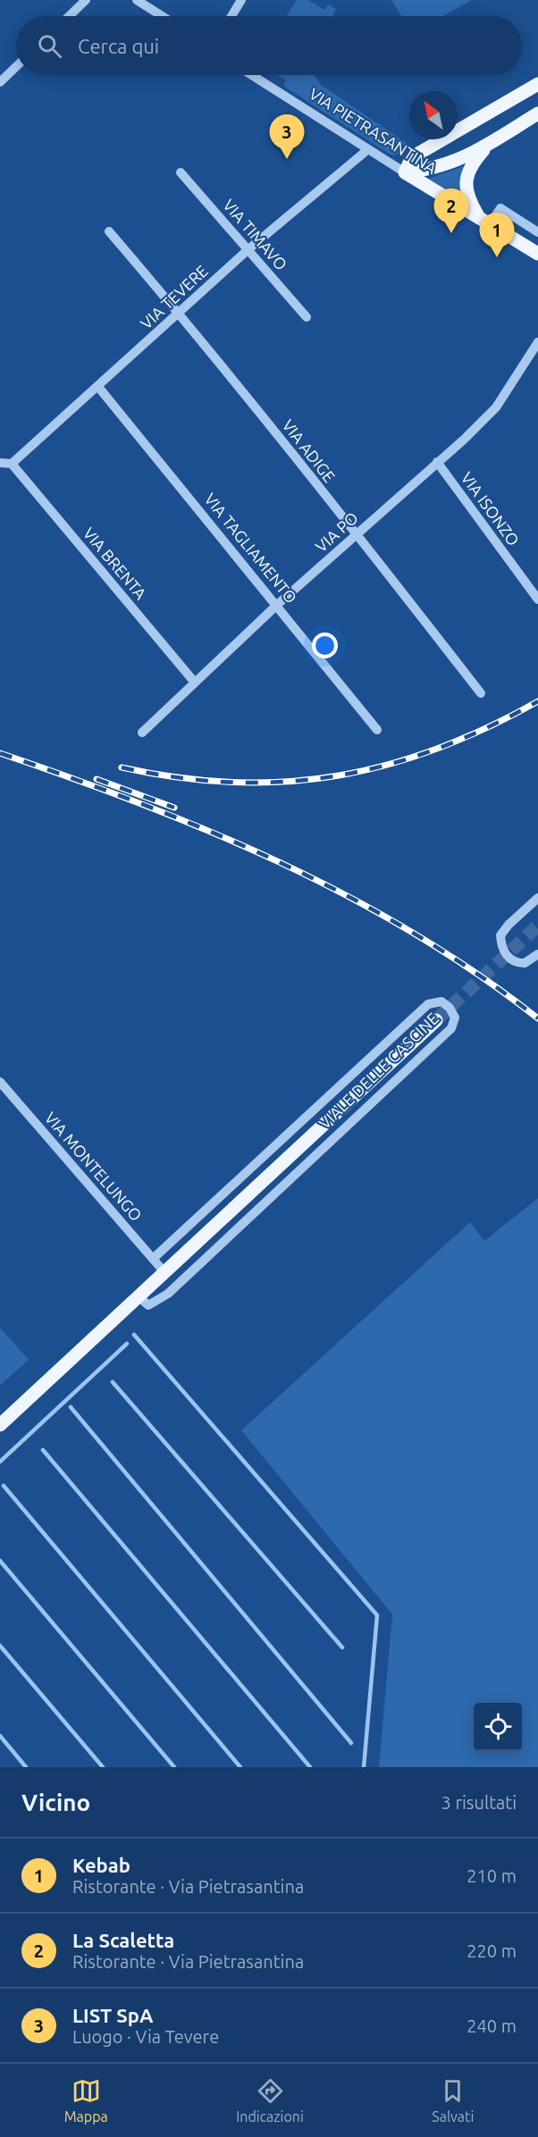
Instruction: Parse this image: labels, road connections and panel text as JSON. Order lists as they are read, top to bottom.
{
  "streets": {
    "main road": ["VIA PIETRASANTINA", "VIALE DELLE CASCINE"],
    "street": [
      "VIA TIMAVO",
      "VIA TEVERE",
      "VIA ADIGE",
      "VIA ISONZO",
      "VIA PO",
      "VIA TAGLIAMENTO",
      "VIA BRENTA",
      "VIA MONTELUNGO"
    ]
  },
  "crossings": [
    ["VIA PIETRASANTINA", "VIA TEVERE"],
    ["VIA TIMAVO", "VIA TEVERE"],
    ["VIA TEVERE", "VIA ADIGE"],
    ["VIA TEVERE", "VIA TAGLIAMENTO"],
    ["VIA TEVERE", "VIA BRENTA"],
    ["VIA ADIGE", "VIA PO"],
    ["VIA ISONZO", "VIA PO"],
    ["VIA PO", "VIA TAGLIAMENTO"],
    ["VIA PO", "VIA BRENTA"],
    ["VIALE DELLE CASCINE", "VIA MONTELUNGO"]
  ],
  "north": "top left",
  "page": {
    "search": "Cerca qui",
    "pins": ["3", "2", "1"],
    "heading": ["Vicino", "3 risultati"],
    "list": [
      {
        "mark": "1",
        "name": "Kebab",
        "note": "Ristorante · Via Pietrasantina",
        "value": "210 m"
      },
      {
        "mark": "2",
        "name": "La Scaletta",
        "note": "Ristorante · Via Pietrasantina",
        "value": "220 m"
      },
      {
        "mark": "3",
        "name": "LIST SpA",
        "note": "Luogo · Via Tevere",
        "value": "240 m"
      }
    ],
    "nav": ["Mappa", "Indicazioni", "Salvati"]
  }
}
